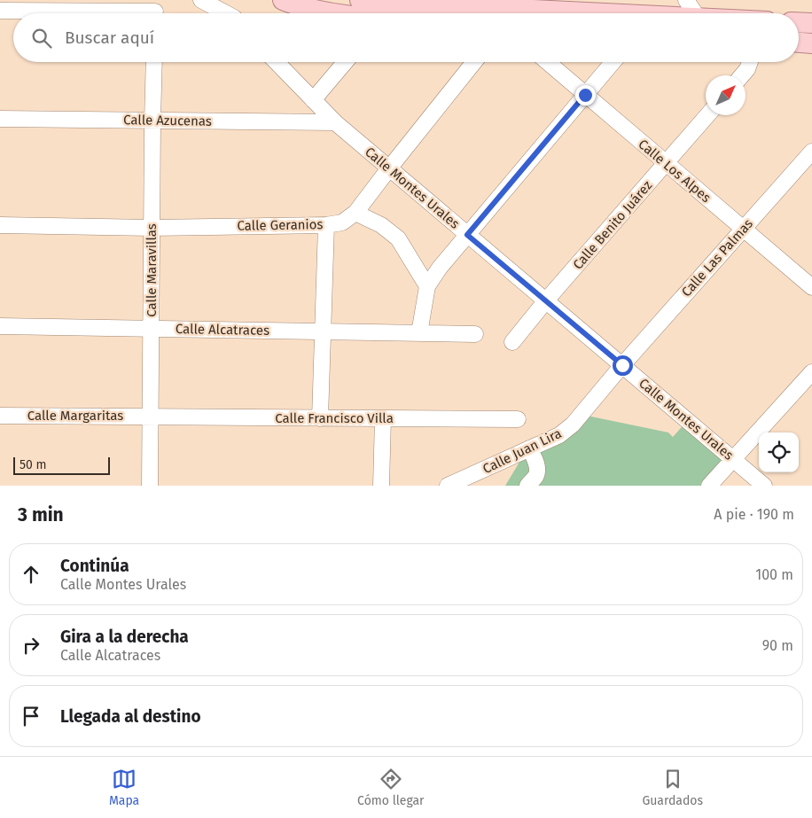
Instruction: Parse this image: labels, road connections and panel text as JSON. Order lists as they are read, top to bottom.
{
  "streets": {
    "street": [
      "Calle Azucenas",
      "Calle Los Alpes",
      "Calle Montes Urales",
      "Calle Geranios",
      "Calle Benito Juárez",
      "Calle Las Palmas",
      "Calle Maravillas",
      "Calle Alcatraces",
      "Calle Margaritas",
      "Calle Francisco Villa",
      "Calle Juan Lira"
    ]
  },
  "crossings": [
    ["Calle Azucenas", "Calle Montes Urales"],
    ["Calle Azucenas", "Calle Maravillas"],
    ["Calle Los Alpes", "Calle Benito Juárez"],
    ["Calle Los Alpes", "Calle Las Palmas"],
    ["Calle Montes Urales", "Calle Geranios"],
    ["Calle Montes Urales", "Calle Benito Juárez"],
    ["Calle Montes Urales", "Calle Las Palmas"],
    ["Calle Montes Urales", "Calle Juan Lira"],
    ["Calle Geranios", "Calle Maravillas"],
    ["Calle Las Palmas", "Calle Juan Lira"],
    ["Calle Maravillas", "Calle Alcatraces"],
    ["Calle Maravillas", "Calle Margaritas"],
    ["Calle Maravillas", "Calle Francisco Villa"],
    ["Calle Margaritas", "Calle Francisco Villa"]
  ],
  "scale_bar": "50 m",
  "north": "top right",
  "page": {
    "search": "Buscar aquí",
    "scale": "50 m",
    "heading": ["3 min", "A pie · 190 m"],
    "list": [
      ["Continúa", "Calle Montes Urales", "100 m"],
      ["Gira a la derecha", "Calle Alcatraces", "90 m"],
      "Llegada al destino"
    ],
    "nav": ["Mapa", "Cómo llegar", "Guardados"]
  }
}
